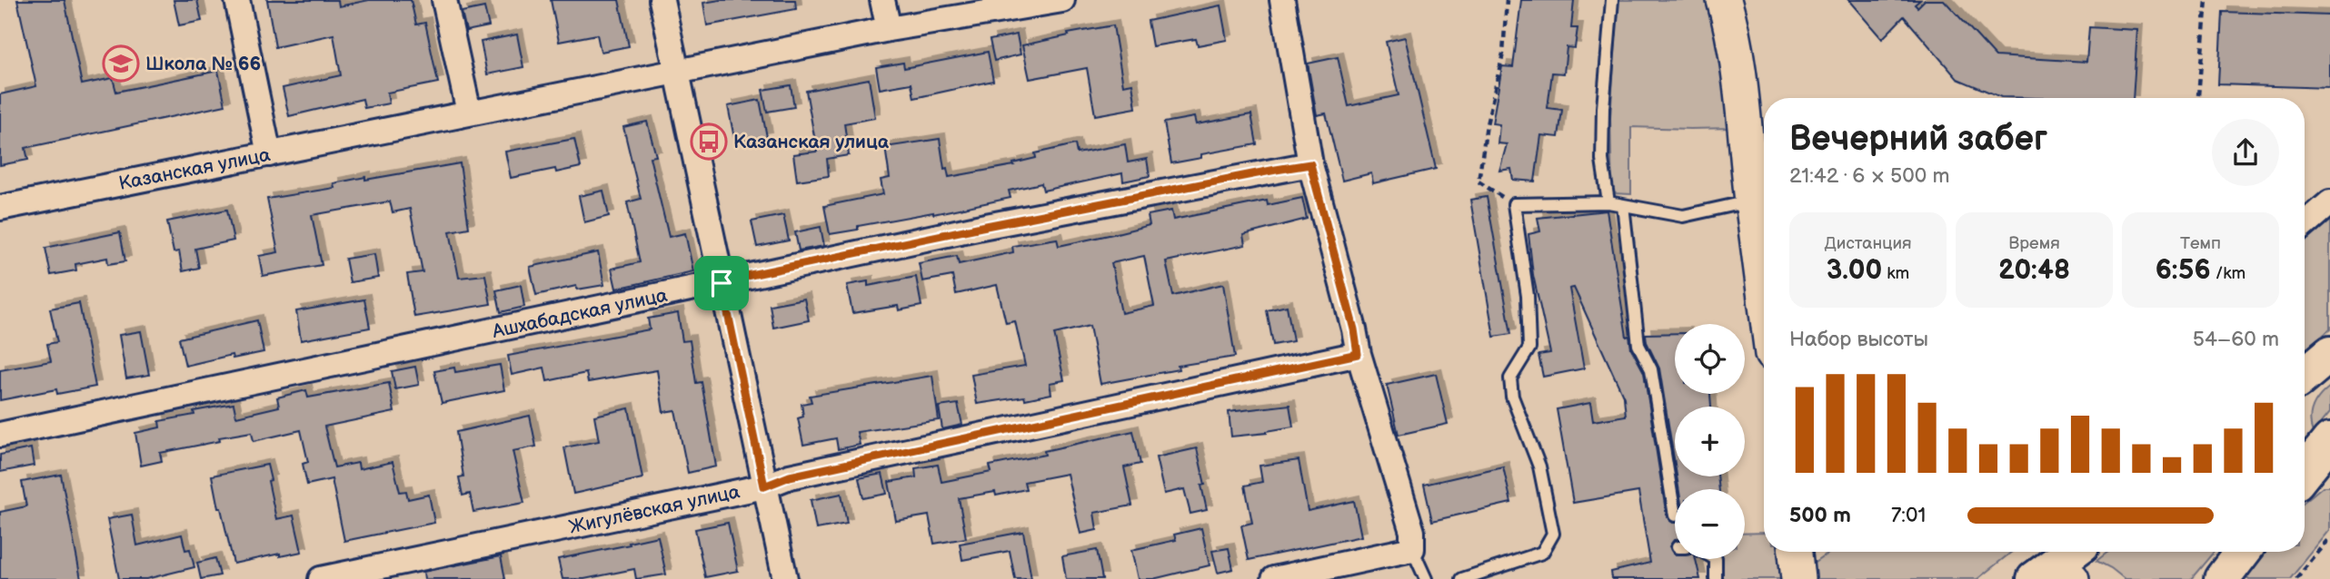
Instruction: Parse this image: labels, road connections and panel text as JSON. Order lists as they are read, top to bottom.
{
  "streets": {
    "street": ["Казанская улица", "Ашхабадская улица", "Жигулёвская улица"]
  },
  "places": {
    "school or university": ["Школа № 66"],
    "bus stop": ["Казанская улица"]
  },
  "page": {
    "heading": ["Вечерний забег", "21:42 · 6 × 500 m"],
    "stats": [
      ["Дистанция", "3.00 km"],
      ["Время", "20:48"],
      ["Темп", "6:56 /km"]
    ],
    "chart": ["Набор высоты", "54–60 m"],
    "map_buttons": ["+", "−"],
    "list": [
      {
        "name": "500 m",
        "note": "7:01"
      }
    ]
  }
}
